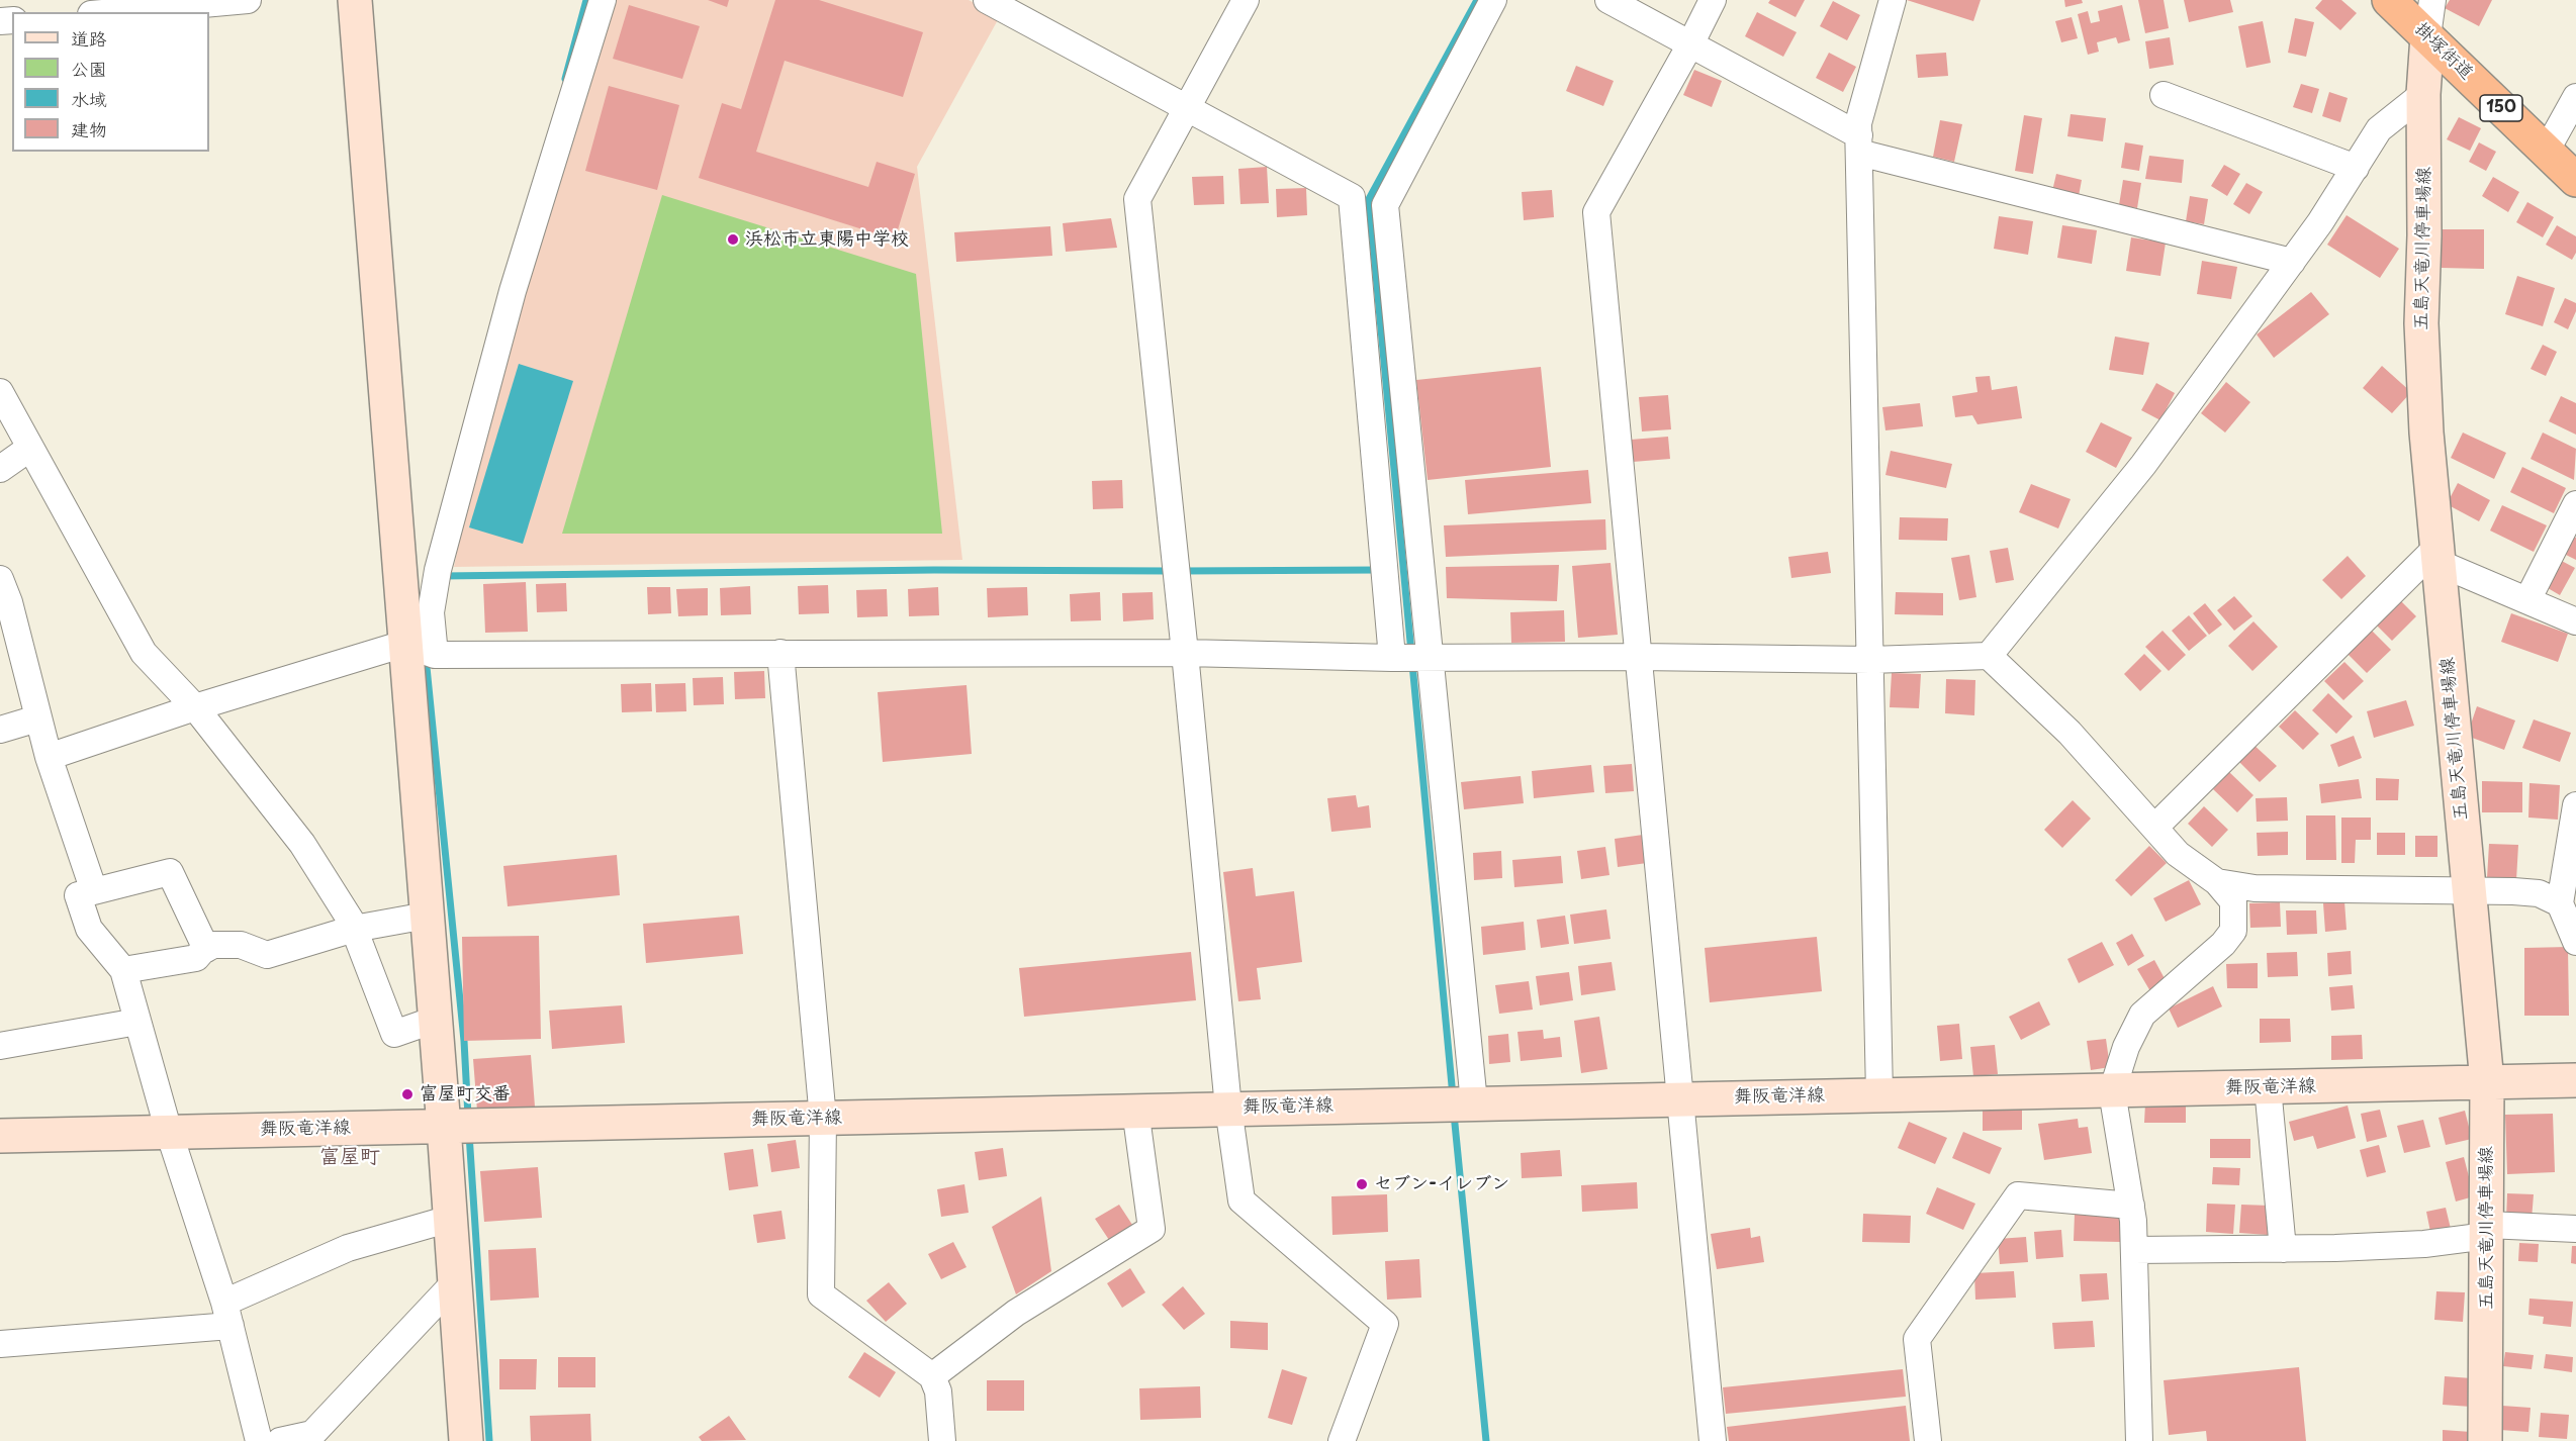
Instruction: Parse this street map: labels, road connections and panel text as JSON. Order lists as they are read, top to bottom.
{
  "streets": {
    "highway": ["掛塚街道", "150"],
    "main road": ["五島天竜川停車場線", "舞阪竜洋線"]
  },
  "crossings": [
    ["掛塚街道", "五島天竜川停車場線"],
    ["五島天竜川停車場線", "舞阪竜洋線"]
  ],
  "districts": ["富屋町"],
  "places": ["浜松市立東陽中学校", "富屋町交番", "セブン-イレブン"],
  "legend": [
    "道路",
    "公園",
    "水域",
    "建物"
  ]
}
